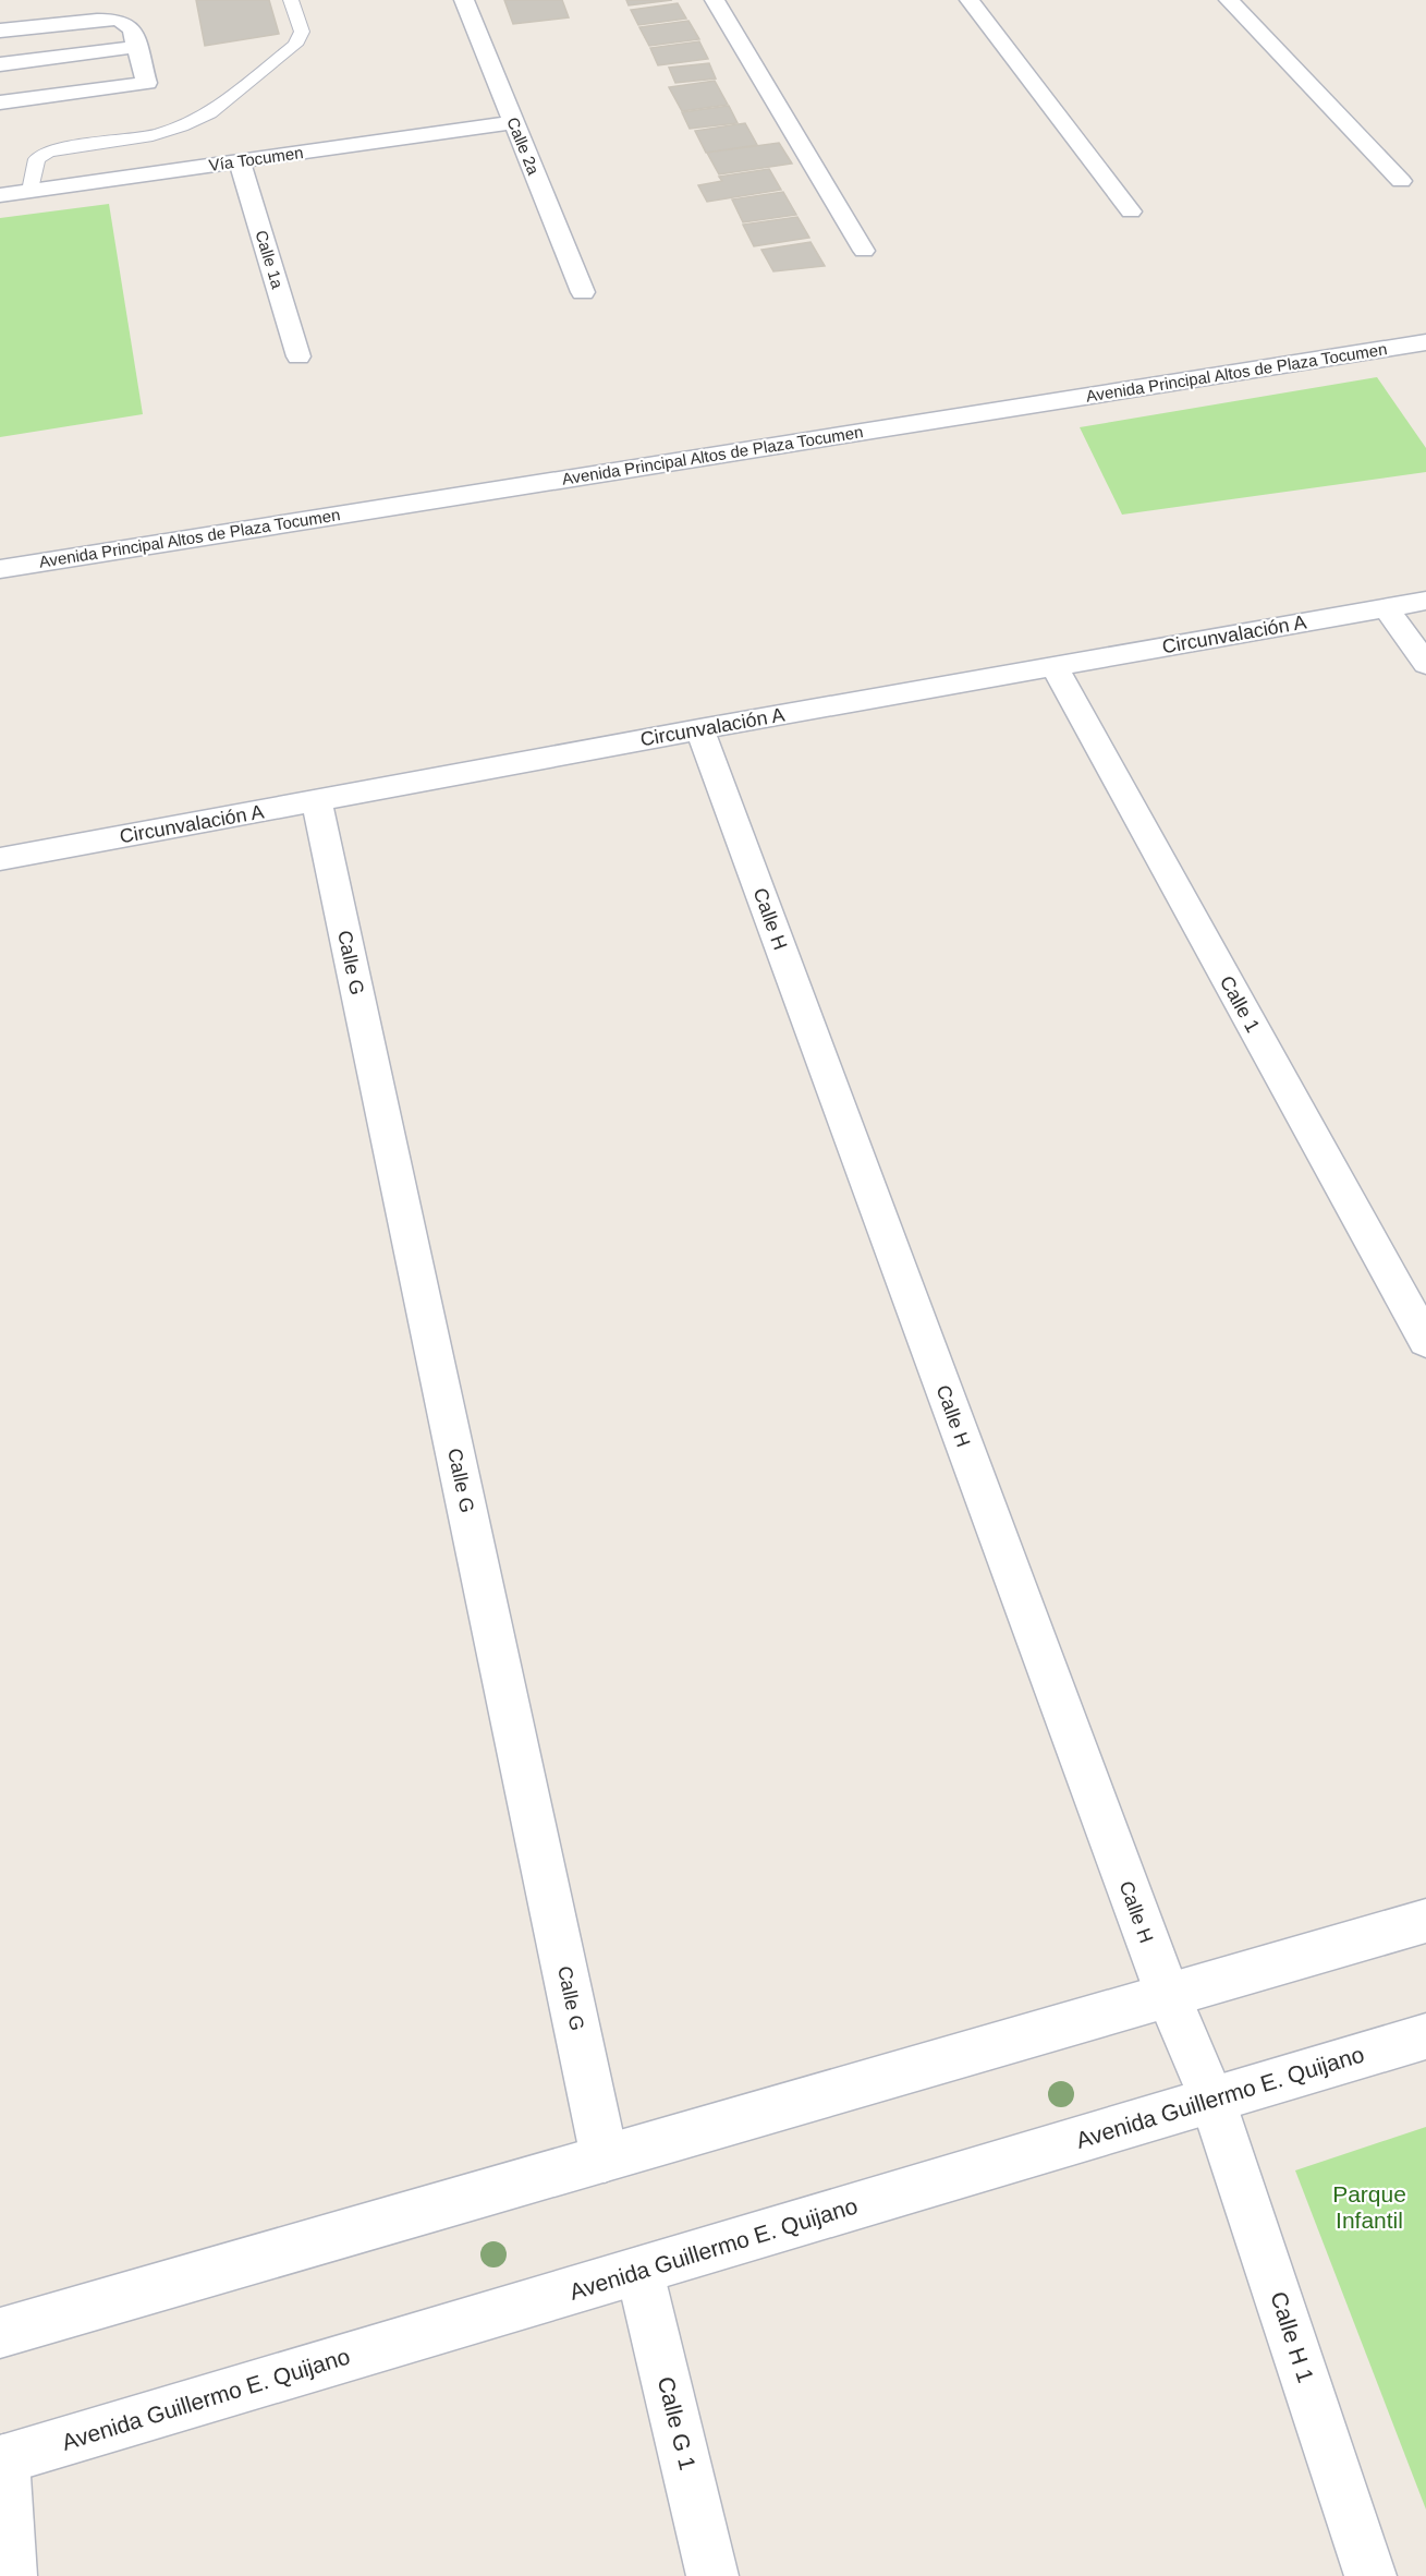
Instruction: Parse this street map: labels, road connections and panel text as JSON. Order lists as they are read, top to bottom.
{
  "streets": {
    "street": [
      "Calle 2a",
      "Vía Tocumen",
      "Calle 1a",
      "Avenida Principal Altos de Plaza Tocumen",
      "Circunvalación A",
      "Calle H",
      "Calle G",
      "Calle 1",
      "Avenida Guillermo E. Quijano",
      "Calle H 1",
      "Calle G 1"
    ]
  },
  "crossings": [
    ["Calle 2a", "Vía Tocumen"],
    ["Vía Tocumen", "Calle 1a"],
    ["Circunvalación A", "Calle H"],
    ["Circunvalación A", "Calle G"],
    ["Circunvalación A", "Calle 1"],
    ["Calle H", "Avenida Guillermo E. Quijano"],
    ["Calle H", "Calle H 1"],
    ["Avenida Guillermo E. Quijano", "Calle H 1"],
    ["Avenida Guillermo E. Quijano", "Calle G 1"]
  ],
  "parks": ["Parque Infantil"]
}
